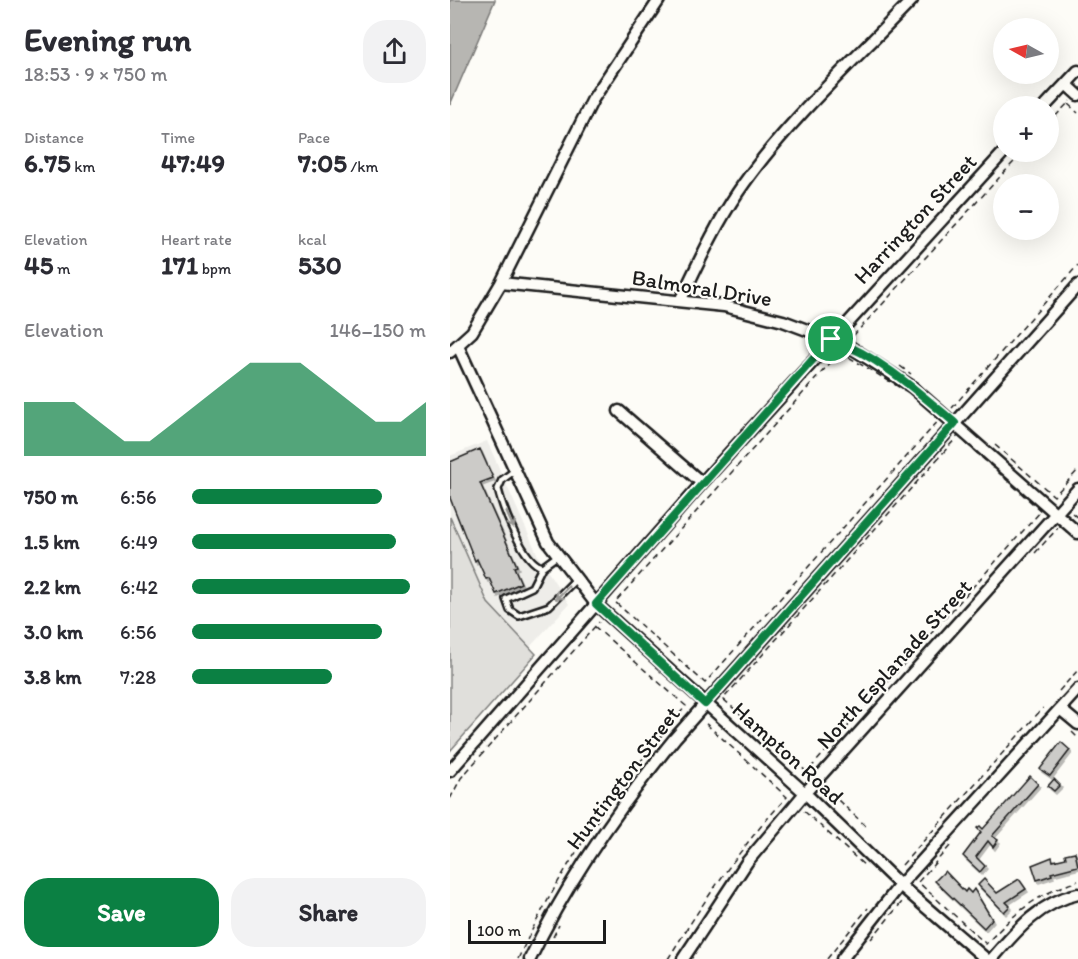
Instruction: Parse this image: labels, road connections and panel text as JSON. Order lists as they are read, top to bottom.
{
  "streets": {
    "street": [
      "Harrington Street",
      "Balmoral Drive",
      "North Esplanade Street",
      "Hampton Road",
      "Huntington Street"
    ]
  },
  "crossings": [
    ["Harrington Street", "Balmoral Drive"],
    ["Harrington Street", "Hampton Road"],
    ["Balmoral Drive", "North Esplanade Street"],
    ["Balmoral Drive", "Huntington Street"],
    ["North Esplanade Street", "Hampton Road"],
    ["Hampton Road", "Huntington Street"]
  ],
  "scale_bar": "100 m",
  "north": "left",
  "page": {
    "heading": ["Evening run", "18:53 · 9 × 750 m"],
    "map_buttons": ["+", "−"],
    "stats": [
      ["Distance", "6.75 km"],
      ["Time", "47:49"],
      ["Pace", "7:05 /km"],
      ["Elevation", "45 m"],
      ["Heart rate", "171 bpm"],
      ["kcal", "530"]
    ],
    "chart": ["Elevation", "146–150 m"],
    "list": [
      {
        "name": "750 m",
        "note": "6:56"
      },
      {
        "name": "1.5 km",
        "note": "6:49"
      },
      {
        "name": "2.2 km",
        "note": "6:42"
      },
      {
        "name": "3.0 km",
        "note": "6:56"
      },
      {
        "name": "3.8 km",
        "note": "7:28"
      }
    ],
    "buttons": ["Save", "Share"],
    "scale": "100 m"
  }
}
